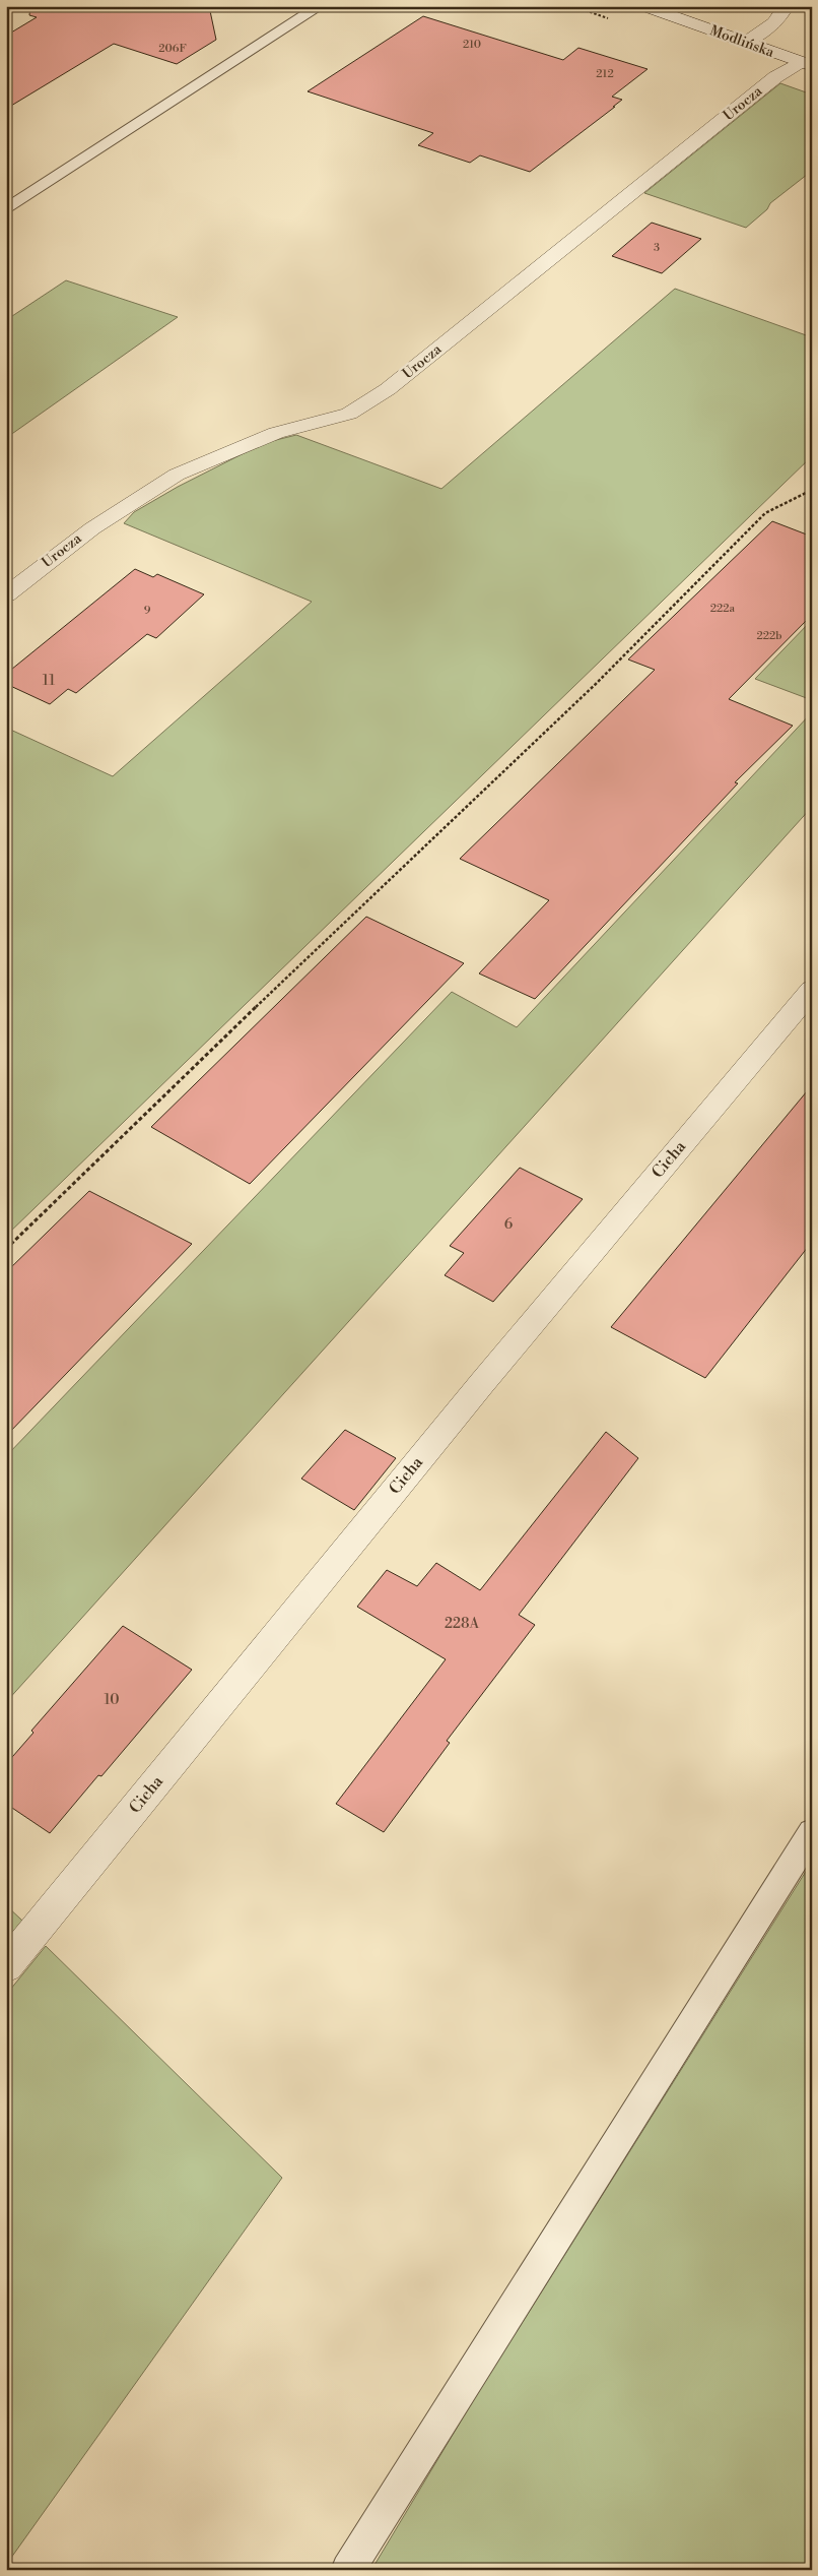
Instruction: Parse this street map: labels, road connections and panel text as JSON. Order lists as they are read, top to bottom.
{
  "streets": {
    "street": ["Modlińska", "Urocza", "Cicha"]
  },
  "crossings": [
    ["Modlińska", "Urocza"]
  ],
  "house_numbers": [
    "210",
    "206F",
    "212",
    "3",
    "222a",
    "9",
    "222b",
    "11",
    "6",
    "228A",
    "10"
  ]
}
